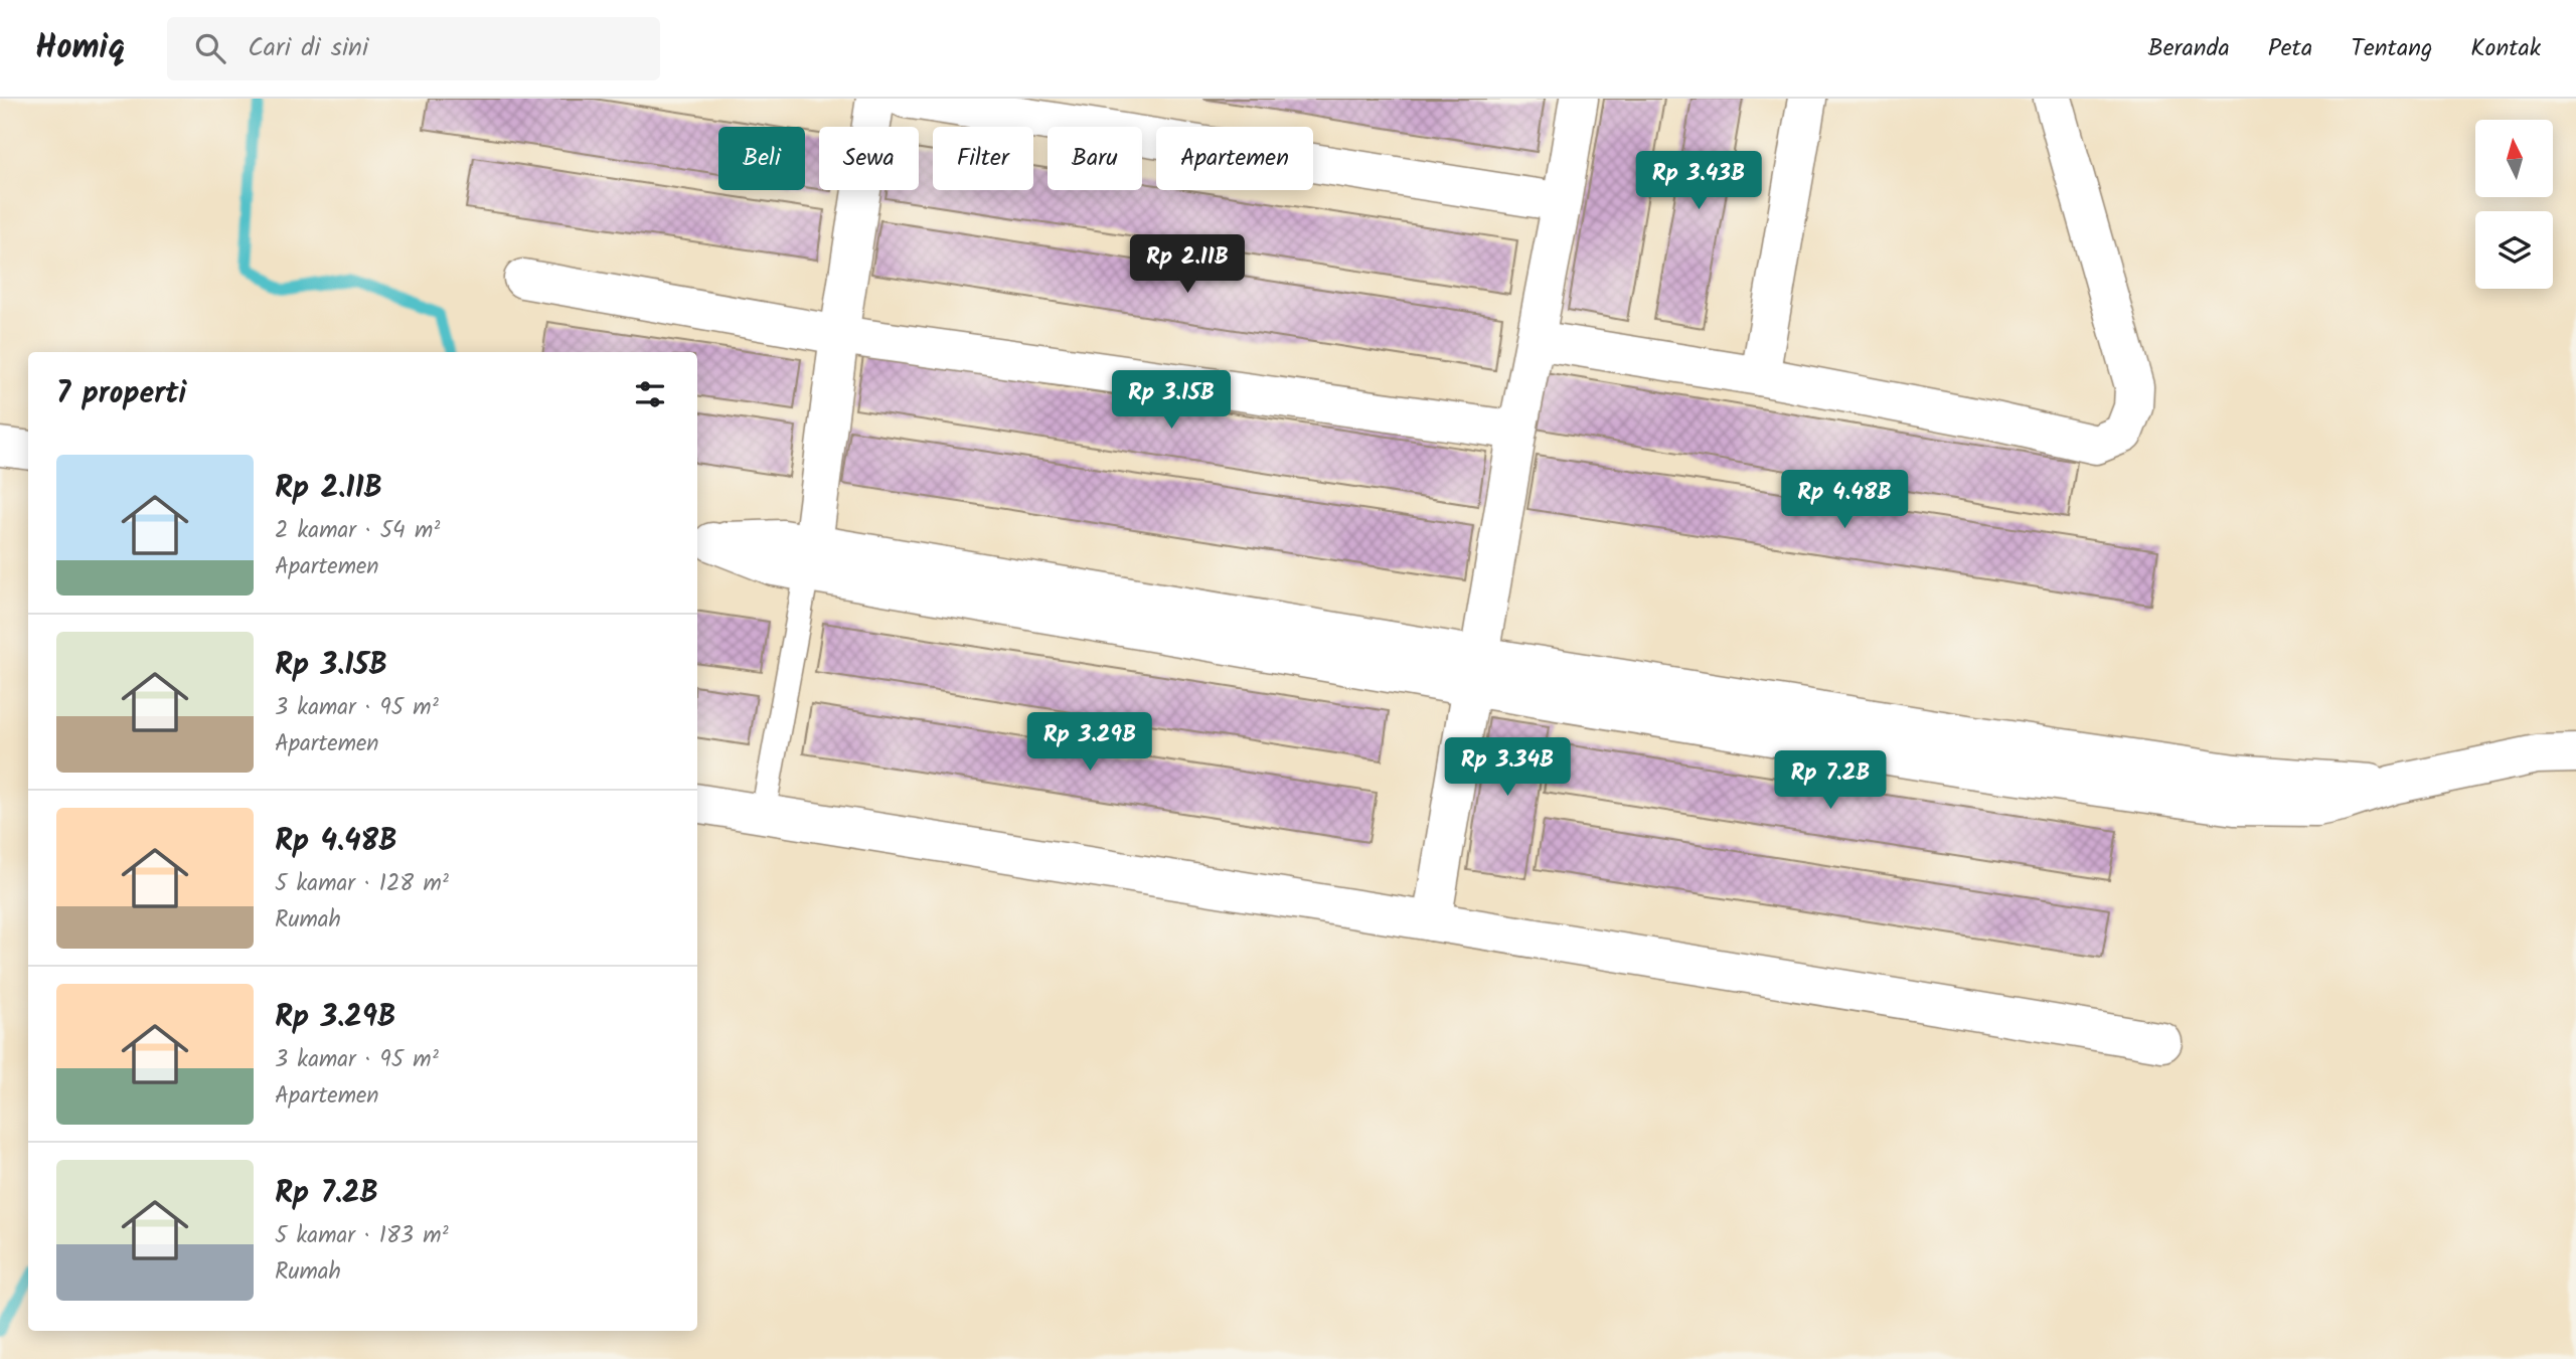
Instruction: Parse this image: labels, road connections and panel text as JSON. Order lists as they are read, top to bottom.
{
  "north": "top",
  "page": {
    "header": "Homiq",
    "search": "Cari di sini",
    "nav": [
      "Beranda",
      "Peta",
      "Tentang",
      "Kontak"
    ],
    "chip": [
      "Beli",
      "Sewa",
      "Filter",
      "Baru",
      "Apartemen"
    ],
    "price": [
      "Rp 3.43B",
      "Rp 2.11B",
      "Rp 3.15B",
      "Rp 4.48B",
      "Rp 3.29B",
      "Rp 3.34B",
      "Rp 7.2B"
    ],
    "heading": "7 properti",
    "list": [
      {
        "name": "Rp 2.11B",
        "note": "2 kamar · 54 m² · Apartemen"
      },
      {
        "name": "Rp 3.15B",
        "note": "3 kamar · 95 m² · Apartemen"
      },
      {
        "name": "Rp 4.48B",
        "note": "5 kamar · 128 m² · Rumah"
      },
      {
        "name": "Rp 3.29B",
        "note": "3 kamar · 95 m² · Apartemen"
      },
      {
        "name": "Rp 7.2B",
        "note": "5 kamar · 183 m² · Rumah"
      }
    ]
  }
}
